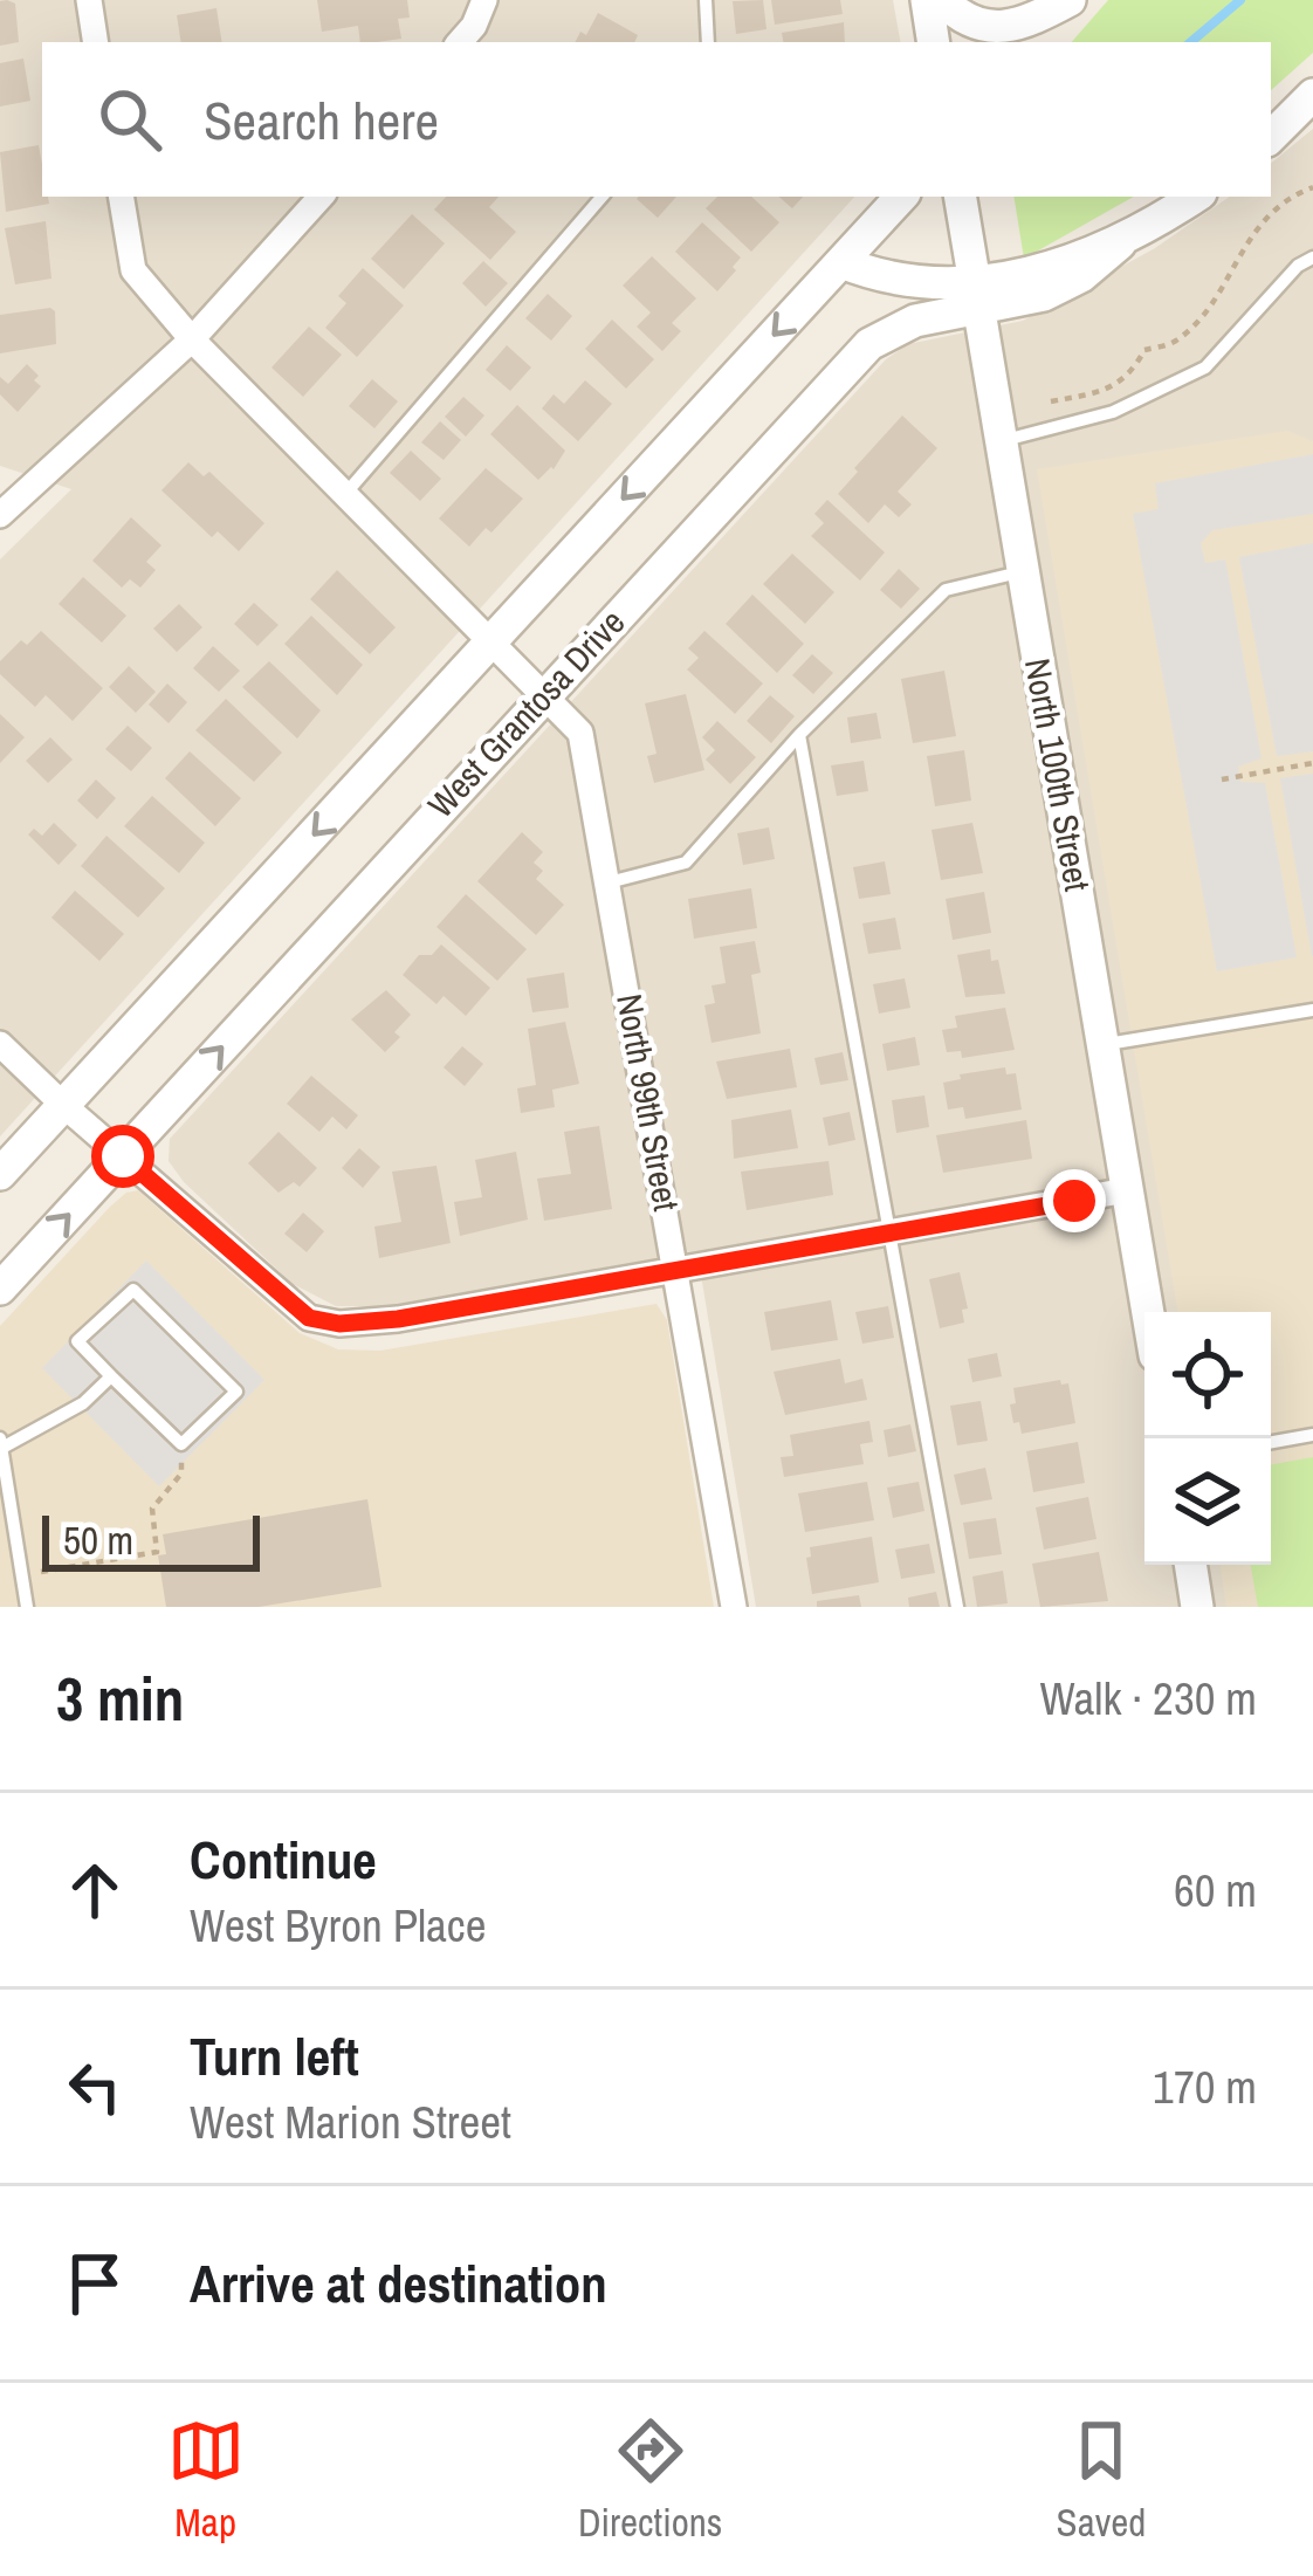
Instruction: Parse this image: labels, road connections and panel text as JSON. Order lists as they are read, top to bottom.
{
  "streets": {
    "street": ["West Grantosa Drive", "North 100th Street", "North 99th Street"]
  },
  "crossings": [
    ["West Grantosa Drive", "North 100th Street"],
    ["West Grantosa Drive", "North 99th Street"]
  ],
  "scale_bar": "50 m",
  "page": {
    "search": "Search here",
    "scale": "50 m",
    "heading": ["3 min", "Walk · 230 m"],
    "list": [
      ["Continue", "West Byron Place", "60 m"],
      ["Turn left", "West Marion Street", "170 m"],
      "Arrive at destination"
    ],
    "nav": ["Map", "Directions", "Saved"]
  }
}
